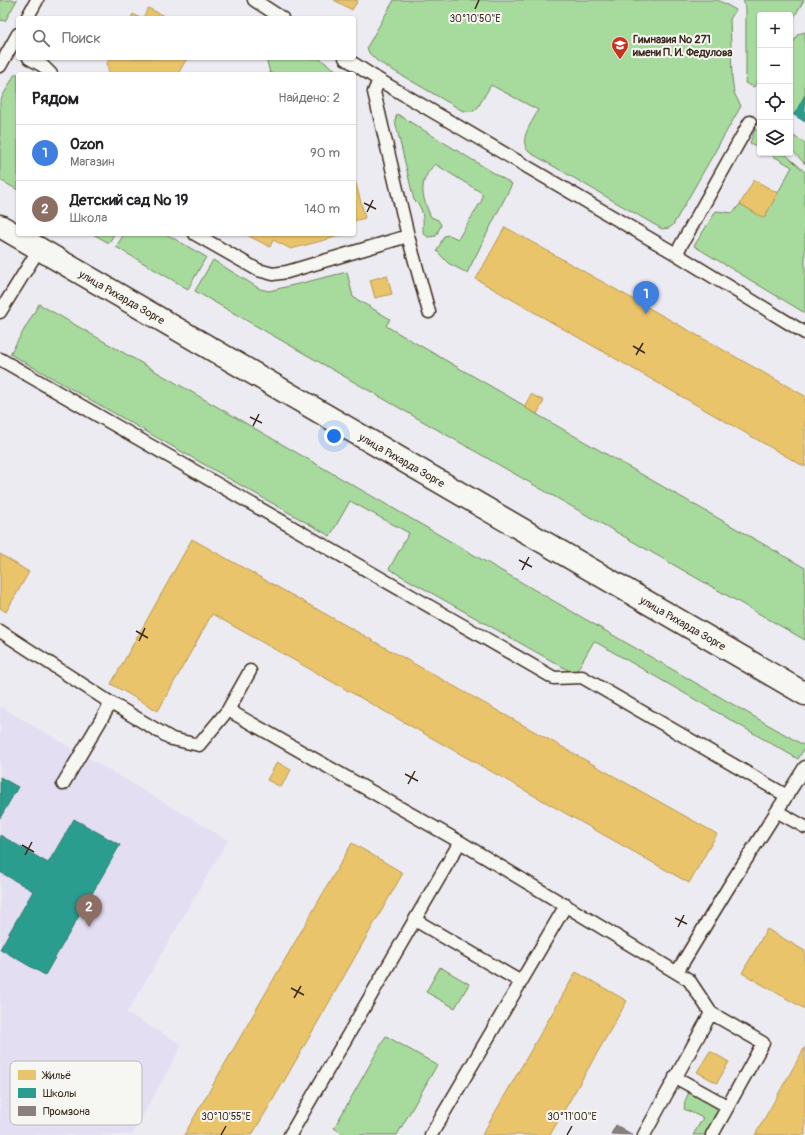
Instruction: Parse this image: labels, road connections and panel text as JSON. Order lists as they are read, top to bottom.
{
  "streets": {
    "street": ["улица Рихарда Зорге"]
  },
  "places": {
    "school or university": ["Гимназия № 271 имени П. И. Федулова"]
  },
  "legend": ["Жильё", "Школы", "Промзона"],
  "page": {
    "map_buttons": ["+", "−"],
    "search": "Поиск",
    "heading": ["Рядом", "Найдено: 2"],
    "list": [
      {
        "mark": "1",
        "name": "Ozon",
        "note": "Магазин",
        "value": "90 m"
      },
      {
        "mark": "2",
        "name": "Детский сад № 19",
        "note": "Школа",
        "value": "140 m"
      }
    ],
    "pins": ["1", "2"]
  },
  "coordinates": ["30°10'50\"E", "30°10'55\"E", "30°11'00\"E"]
}
